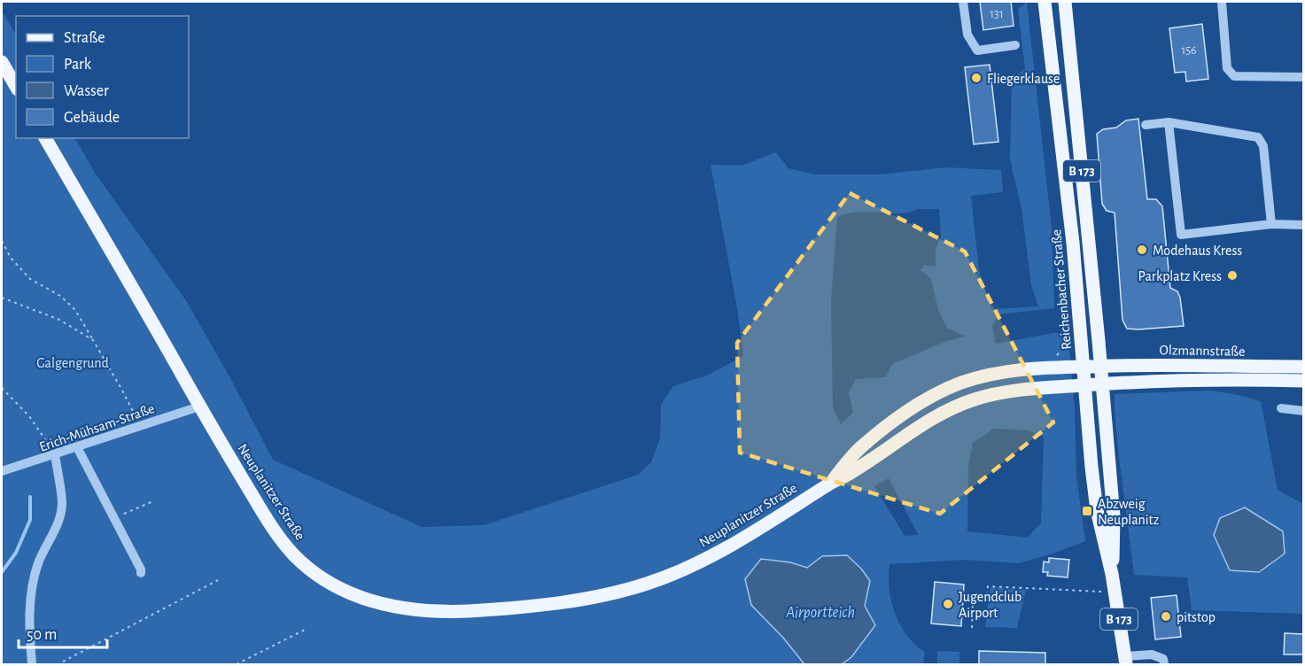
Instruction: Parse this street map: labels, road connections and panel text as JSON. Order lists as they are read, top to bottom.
{
  "streets": {
    "main road": [
      "B 173",
      "Reichenbacher Straße",
      "Olzmannstraße",
      "Neuplanitzer Straße"
    ],
    "street": ["Erich-Mühsam-Straße"]
  },
  "crossings": [
    ["Reichenbacher Straße", "Olzmannstraße"],
    ["Reichenbacher Straße", "Neuplanitzer Straße"],
    ["Olzmannstraße", "Neuplanitzer Straße"],
    ["Erich-Mühsam-Straße", "Neuplanitzer Straße"]
  ],
  "water": ["Airportteich"],
  "parks": ["Galgengrund"],
  "places": {
    "other": [
      "Fliegerklause",
      "Modehaus Kress",
      "Parkplatz Kress",
      "Jugendclub Airport",
      "pitstop"
    ],
    "transit": ["Abzweig Neuplanitz"]
  },
  "house_numbers": ["131", "156"],
  "legend": [
    "Straße",
    "Park",
    "Wasser",
    "Gebäude"
  ],
  "scale_bar": "50 m"
}
